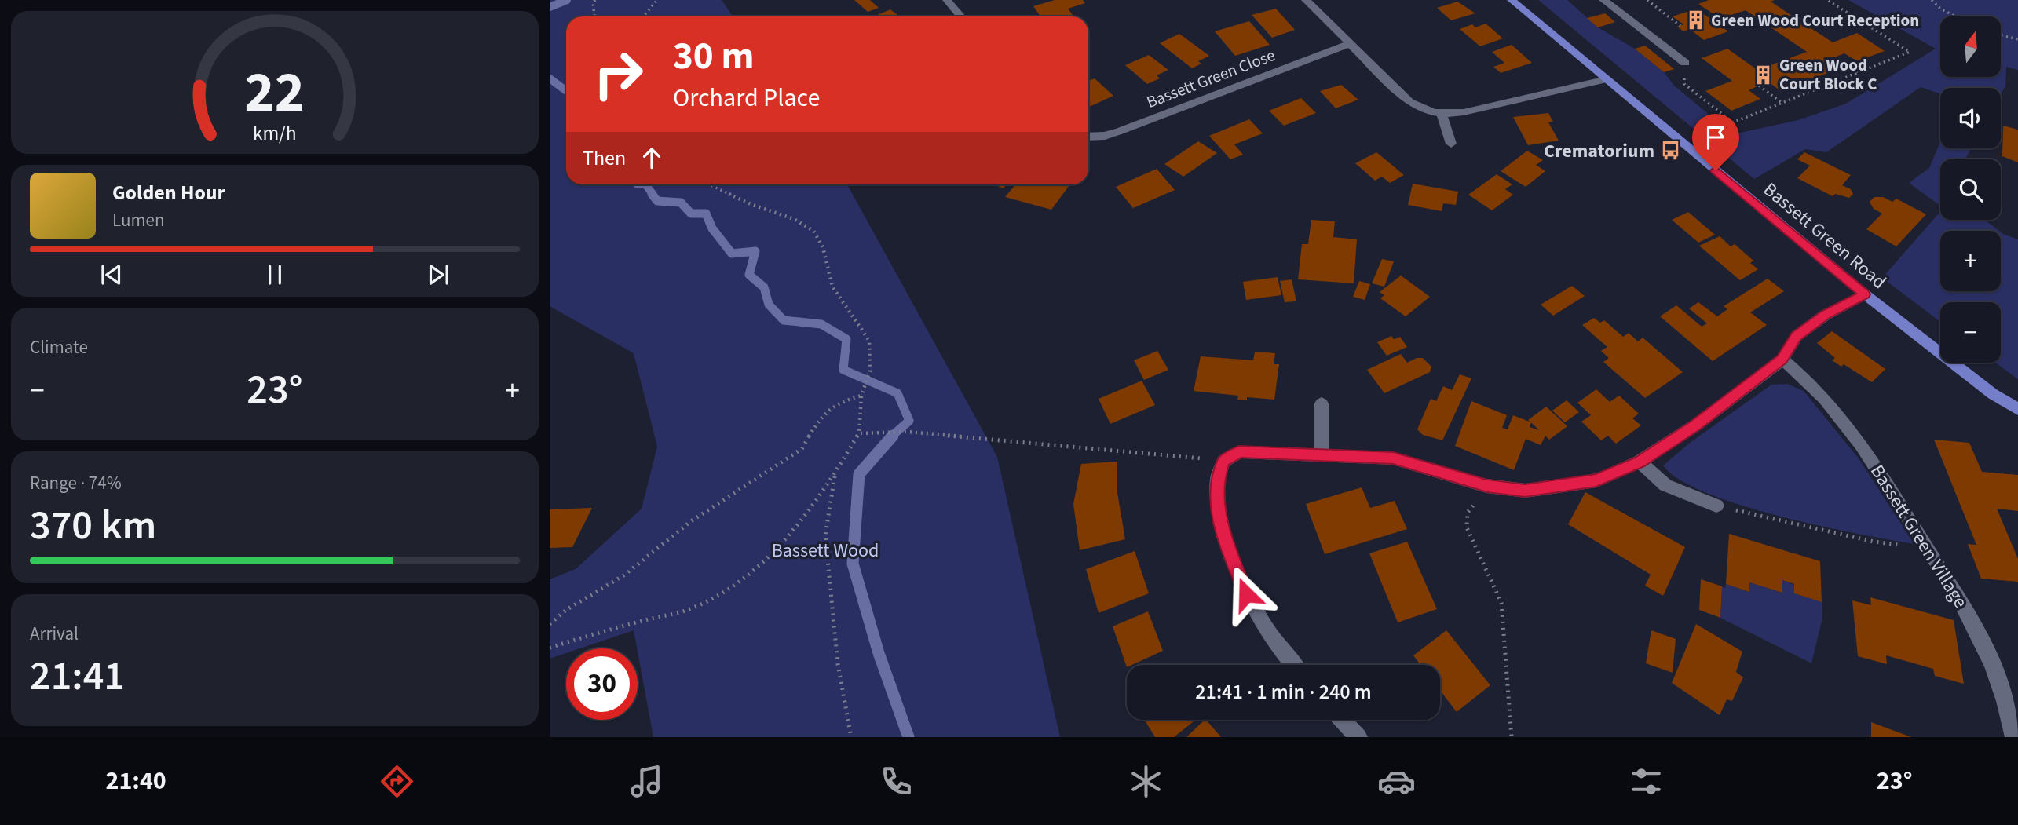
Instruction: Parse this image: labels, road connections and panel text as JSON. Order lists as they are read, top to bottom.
{
  "streets": {
    "main road": ["Bassett Green Road"],
    "street": ["Bassett Green Close", "Bassett Green Village"]
  },
  "parks": ["Bassett Wood"],
  "places": {
    "building": ["Green Wood Court Reception", "Green Wood Court Block C"],
    "bus stop": ["Crematorium"]
  },
  "north": "top",
  "page": {
    "map_buttons": ["+", "−"],
    "turn": ["30 m", "Orchard Place"],
    "then": "Then",
    "song": ["Golden Hour", "Lumen"],
    "tile": [
      "Climate",
      ["Range · 74%", "370 km"],
      ["Arrival", "21:41"]
    ],
    "heat": ["−", "23°", "+"],
    "limit": "30",
    "trip": "21:41 · 1 min · 240 m",
    "tabs": ["21:40", "23°"],
    "gauge": ["22", "km/h"]
  }
}
